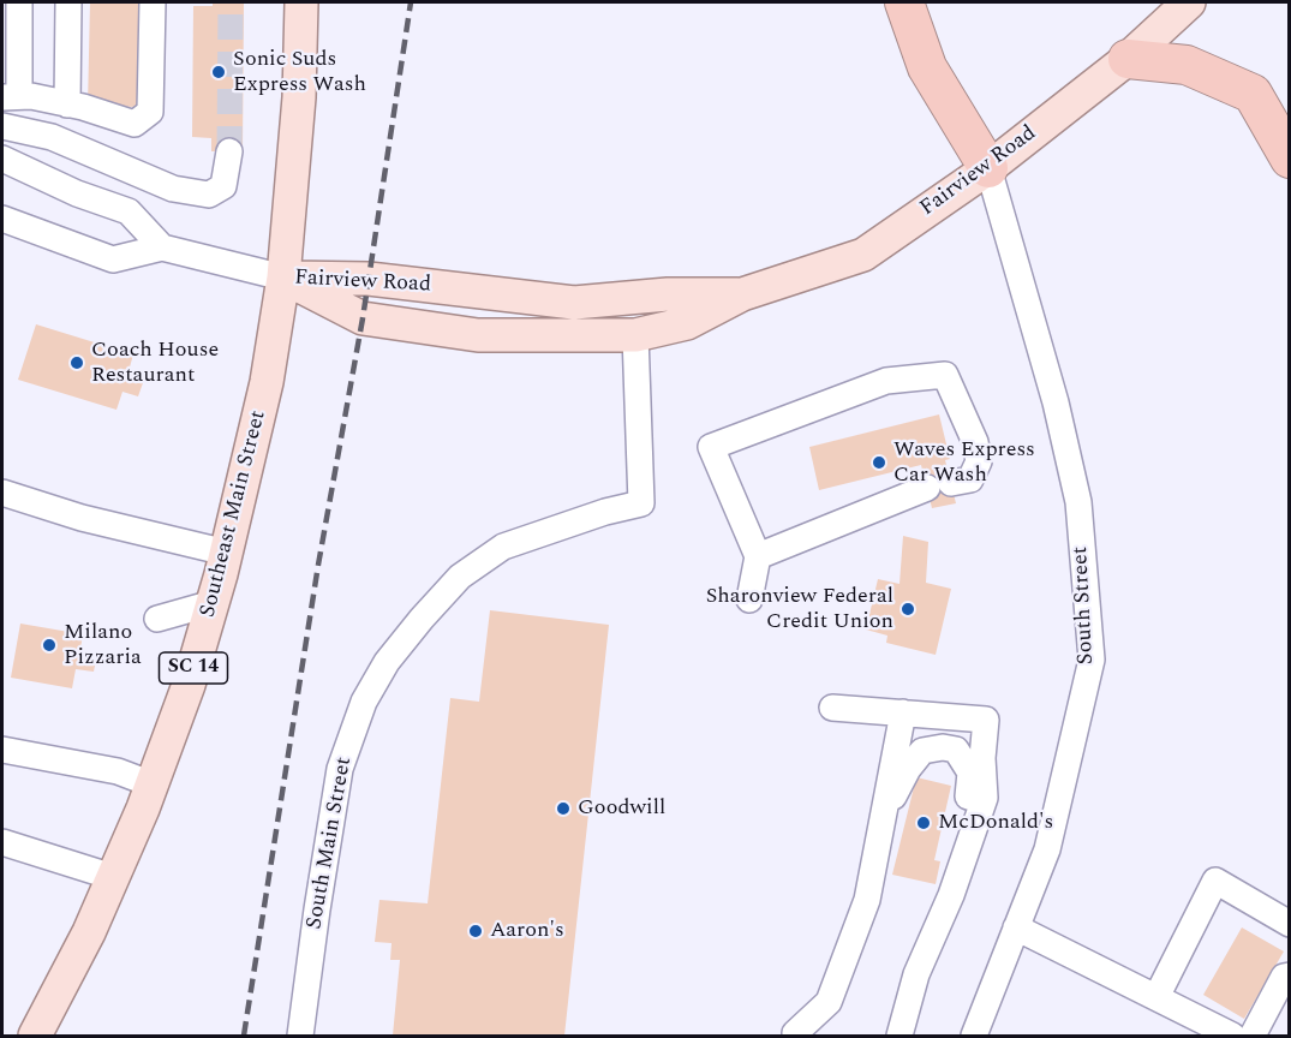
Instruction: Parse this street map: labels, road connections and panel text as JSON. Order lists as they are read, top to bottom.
{
  "streets": {
    "main road": ["Fairview Road", "Southeast Main Street", "SC 14"],
    "street": ["South Street", "South Main Street"]
  },
  "crossings": [
    ["Fairview Road", "Southeast Main Street"],
    ["Fairview Road", "South Street"],
    ["Fairview Road", "South Main Street"]
  ],
  "places": [
    "Sonic Suds Express Wash",
    "Coach House Restaurant",
    "Waves Express Car Wash",
    "Sharonview Federal Credit Union",
    "Milano Pizzaria",
    "Goodwill",
    "McDonald's",
    "Aaron's"
  ]
}
